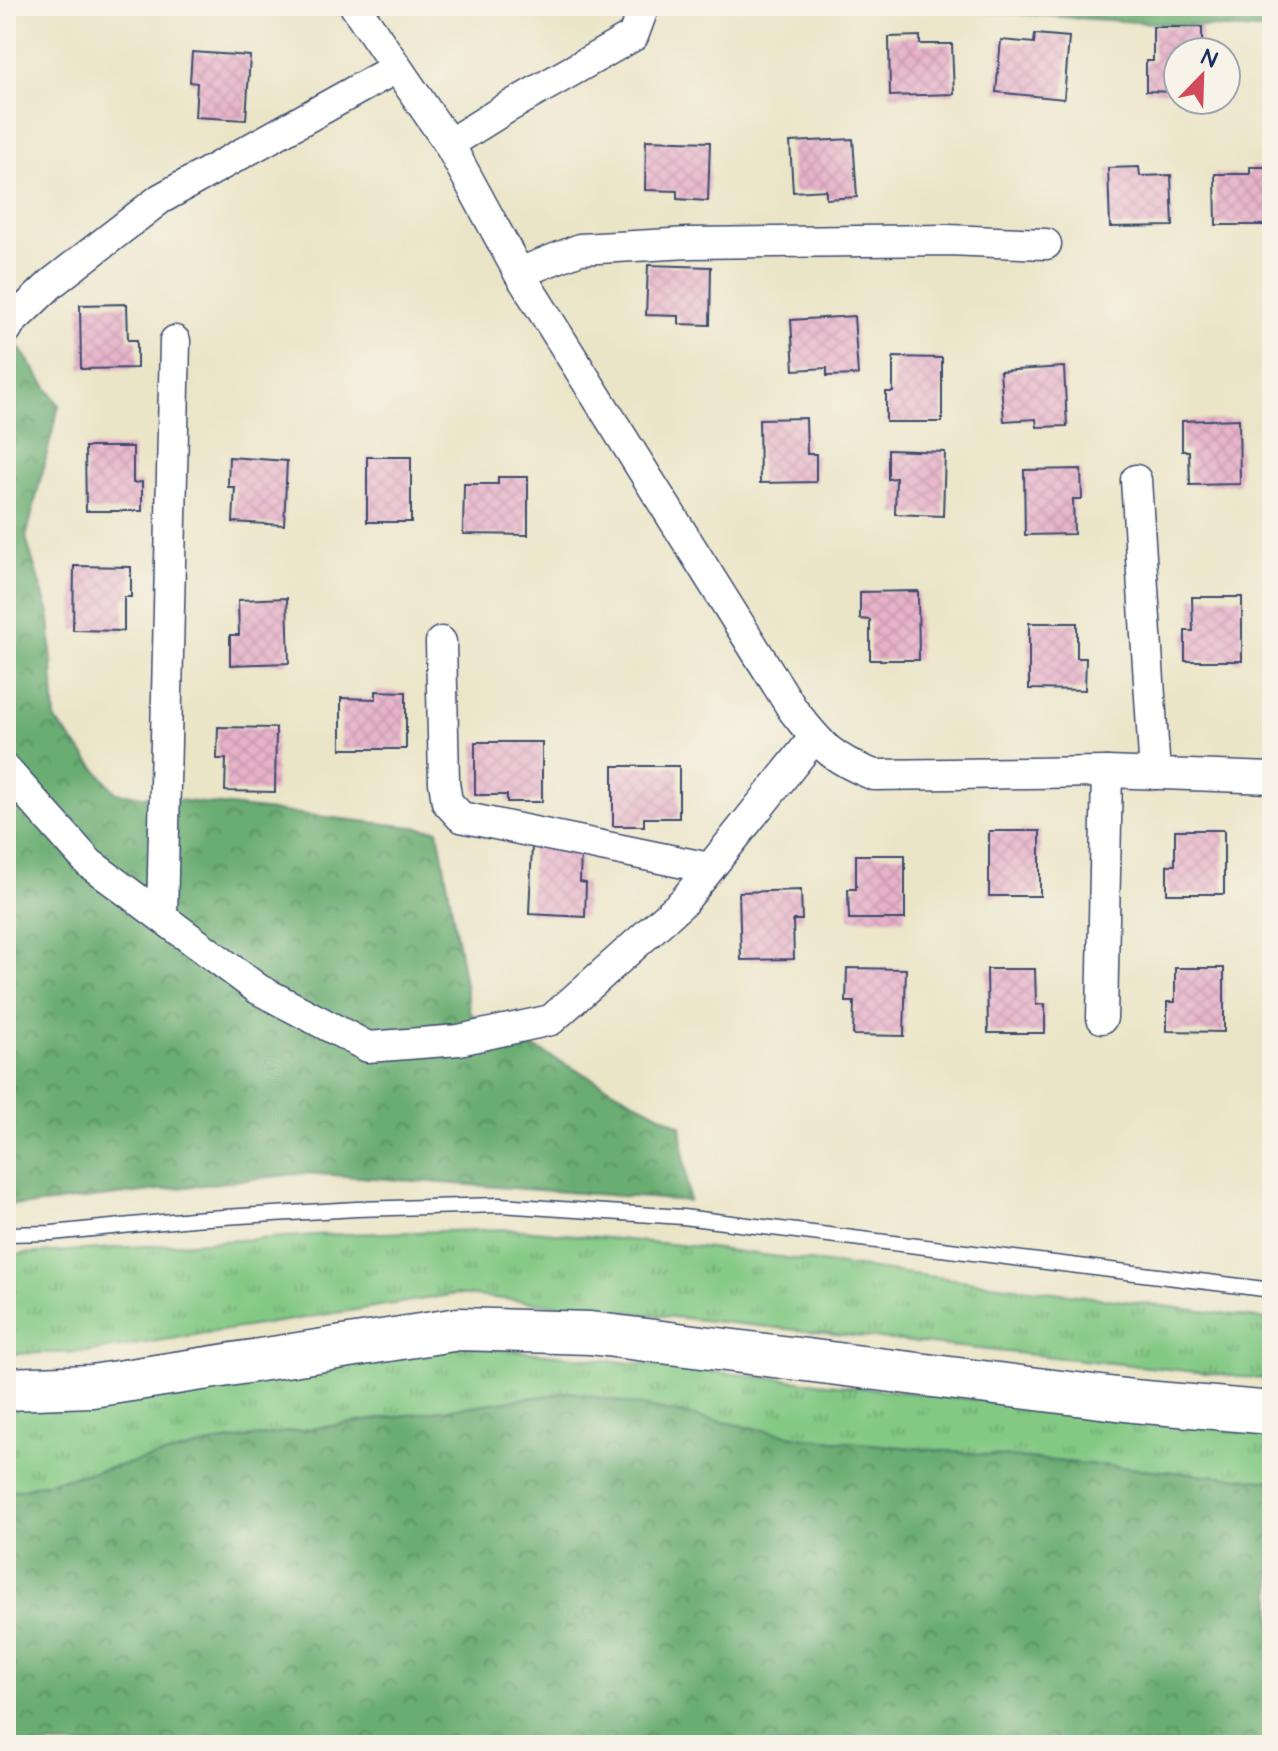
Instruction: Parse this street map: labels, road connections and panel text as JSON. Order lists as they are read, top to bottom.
{
  "north": "top right"
}
